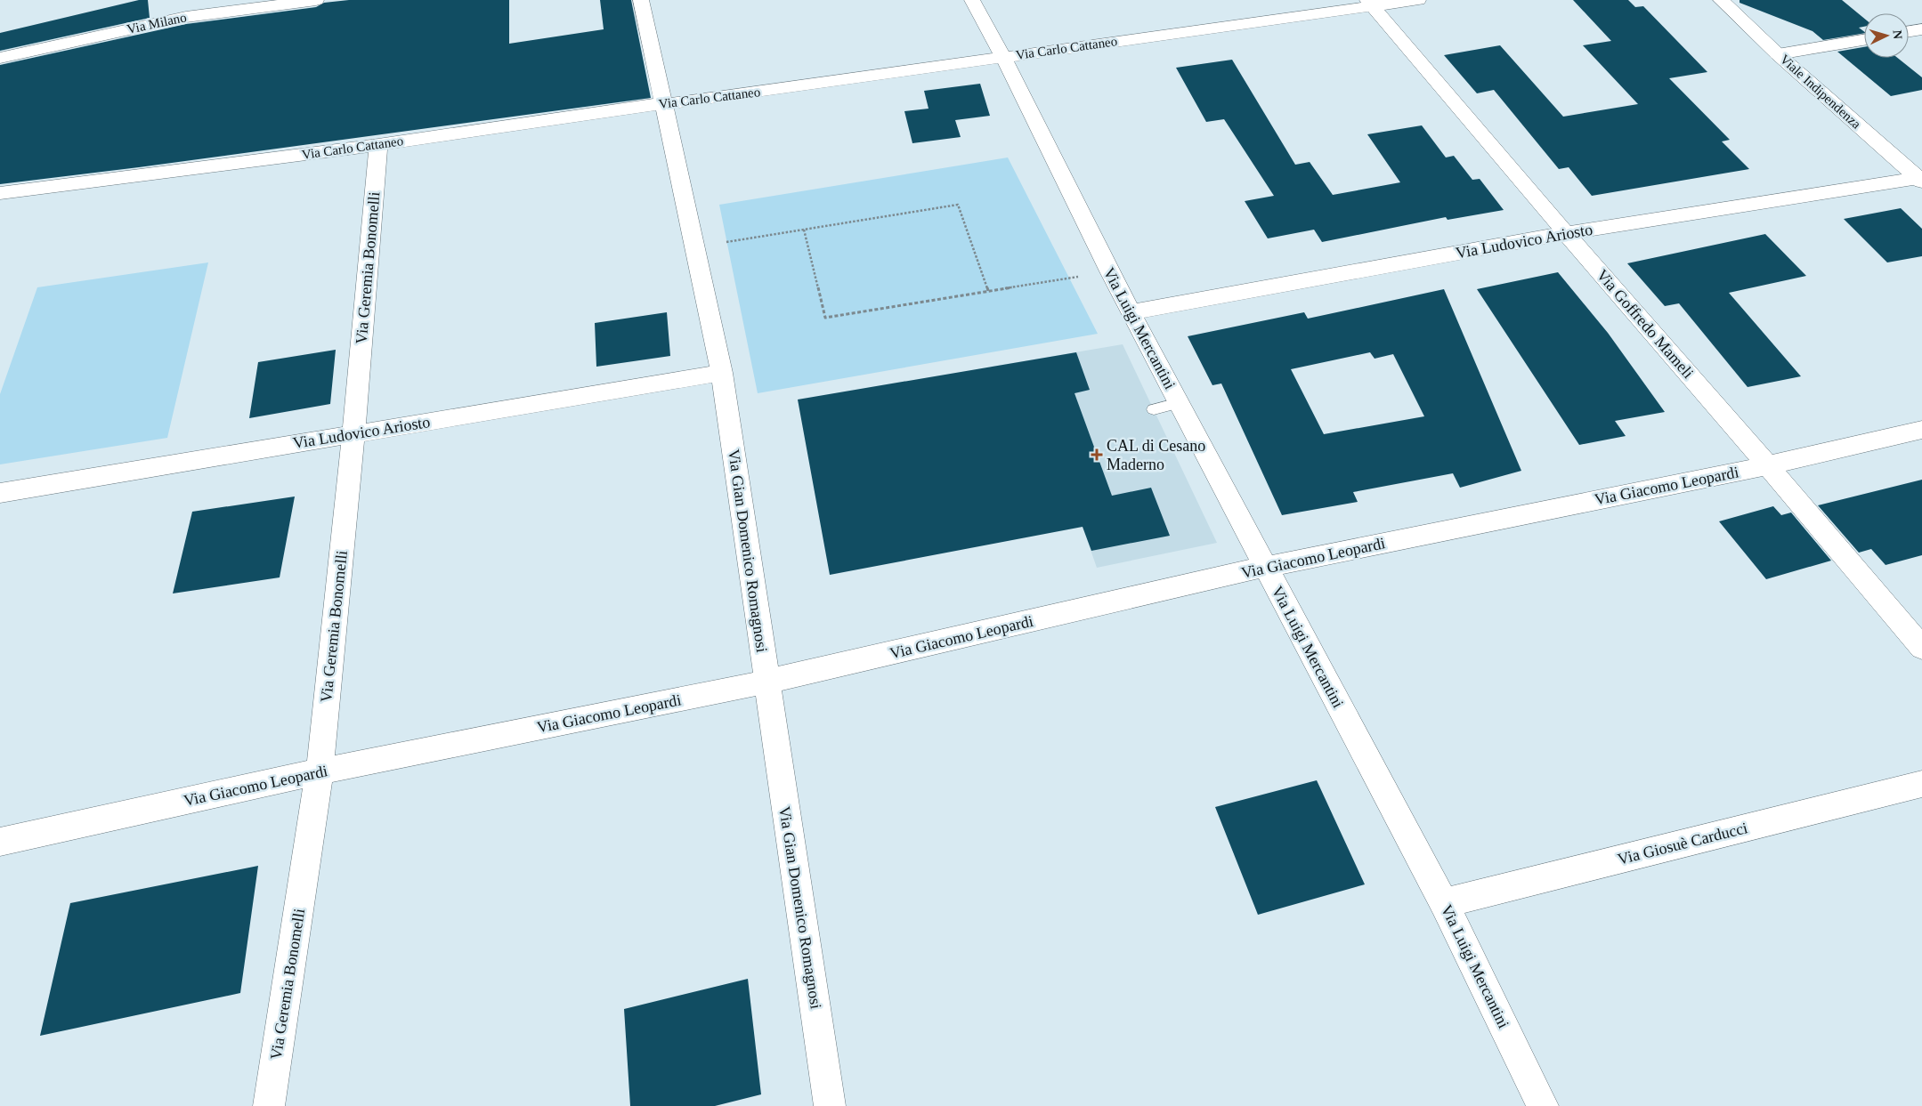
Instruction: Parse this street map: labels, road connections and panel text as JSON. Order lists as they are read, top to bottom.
{
  "streets": {
    "street": [
      "Via Milano",
      "Via Carlo Cattaneo",
      "Viale Indipendenza",
      "Via Ludovico Ariosto",
      "Via Geremia Bonomelli",
      "Via Goffredo Mameli",
      "Via Luigi Mercantini",
      "Via Giacomo Leopardi",
      "Via Gian Domenico Romagnosi",
      "Via Giosuè Carducci"
    ]
  },
  "crossings": [
    ["Via Carlo Cattaneo", "Via Geremia Bonomelli"],
    ["Via Carlo Cattaneo", "Via Goffredo Mameli"],
    ["Via Carlo Cattaneo", "Via Luigi Mercantini"],
    ["Via Carlo Cattaneo", "Via Gian Domenico Romagnosi"],
    ["Viale Indipendenza", "Via Ludovico Ariosto"],
    ["Via Ludovico Ariosto", "Via Geremia Bonomelli"],
    ["Via Ludovico Ariosto", "Via Goffredo Mameli"],
    ["Via Ludovico Ariosto", "Via Luigi Mercantini"],
    ["Via Ludovico Ariosto", "Via Gian Domenico Romagnosi"],
    ["Via Geremia Bonomelli", "Via Giacomo Leopardi"],
    ["Via Goffredo Mameli", "Via Giacomo Leopardi"],
    ["Via Luigi Mercantini", "Via Giacomo Leopardi"],
    ["Via Luigi Mercantini", "Via Giosuè Carducci"],
    ["Via Giacomo Leopardi", "Via Gian Domenico Romagnosi"]
  ],
  "places": {
    "health": ["CAL di Cesano Maderno"]
  },
  "north": "right"
}
